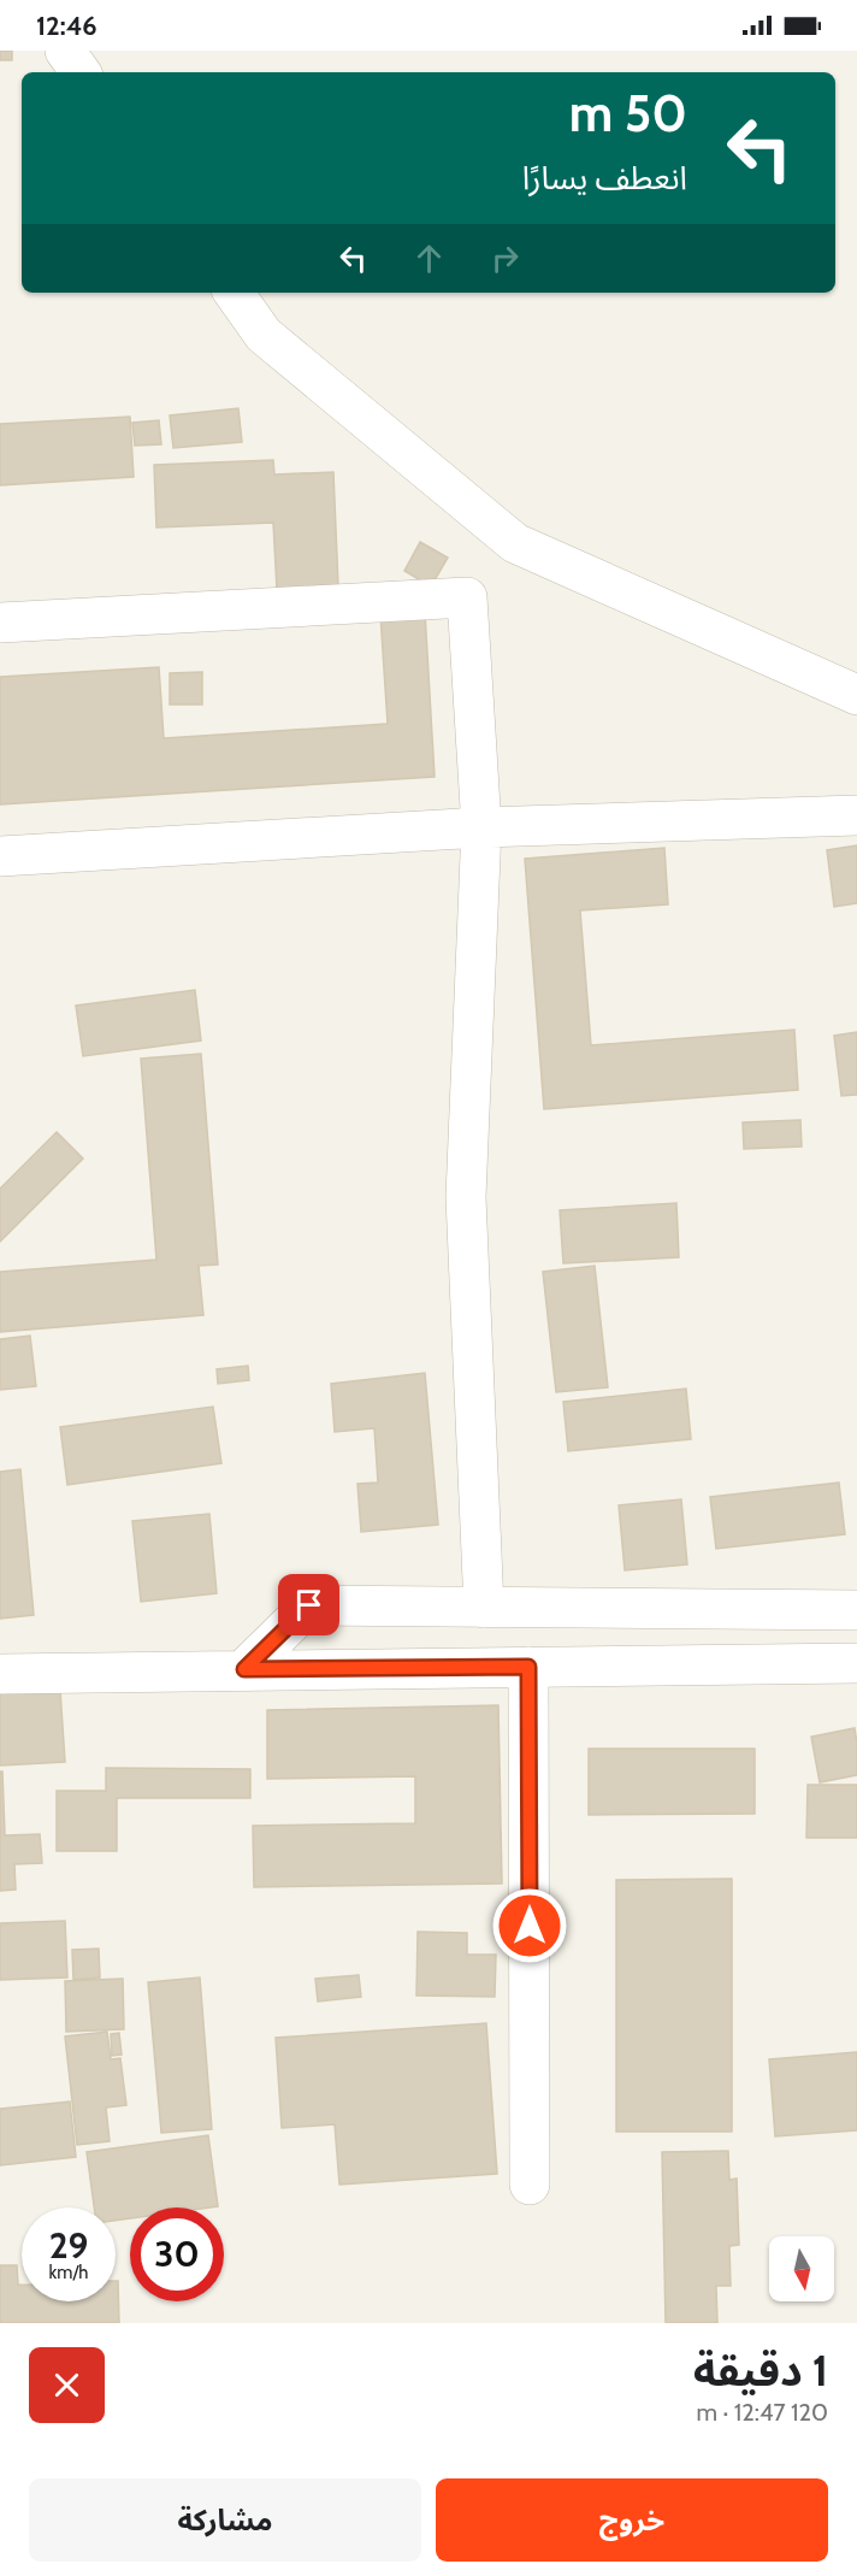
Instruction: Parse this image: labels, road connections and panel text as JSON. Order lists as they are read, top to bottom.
{
  "north": "bottom",
  "page": {
    "status": "12:46",
    "turn": ["50 m", "انعطف يسارًا"],
    "speed": "29 km/h",
    "limit": "30",
    "heading": ["1 دقيقة", "120 m · 12:47"],
    "buttons": ["خروج", "مشاركة"]
  }
}
